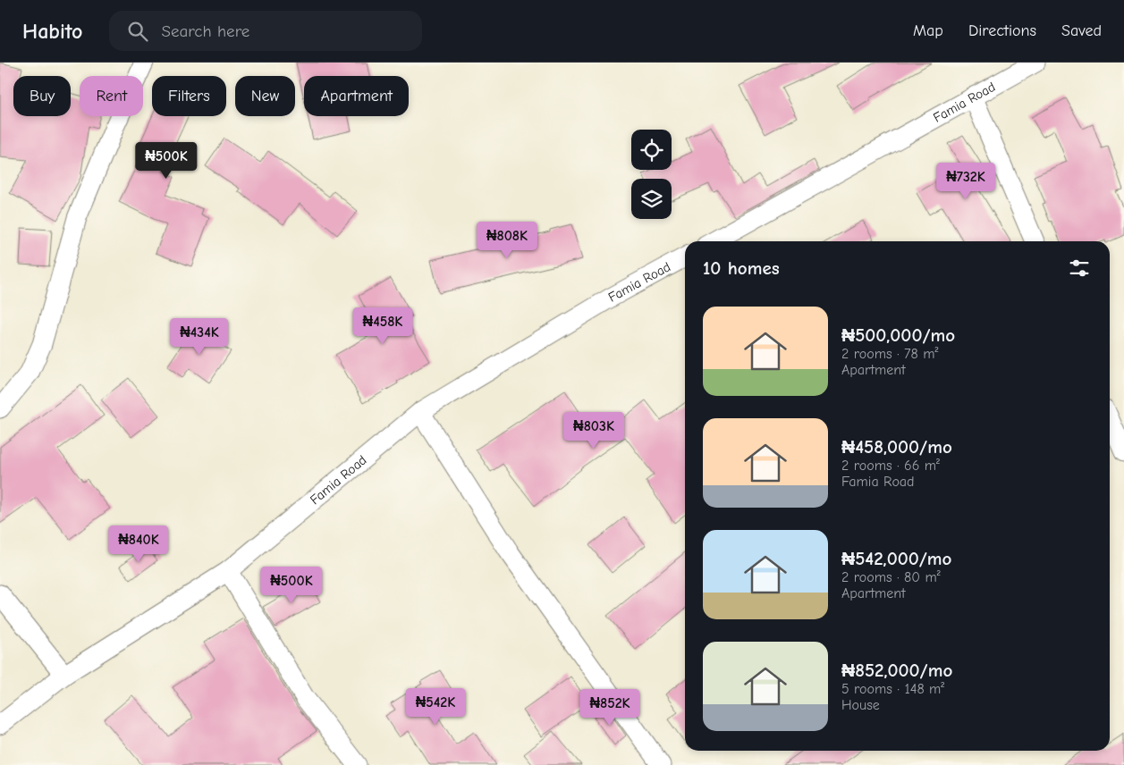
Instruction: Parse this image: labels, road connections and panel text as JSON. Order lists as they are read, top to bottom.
{
  "streets": {
    "street": ["Famia Road"]
  },
  "page": {
    "header": "Habito",
    "search": "Search here",
    "nav": ["Map", "Directions", "Saved"],
    "chip": [
      "Buy",
      "Rent",
      "Filters",
      "New",
      "Apartment"
    ],
    "price": [
      "₦500K",
      "₦732K",
      "₦808K",
      "₦458K",
      "₦434K",
      "₦803K",
      "₦840K",
      "₦500K",
      "₦542K",
      "₦852K"
    ],
    "heading": "10 homes",
    "list": [
      {
        "name": "₦500,000/mo",
        "note": "2 rooms · 78 m² · Apartment"
      },
      {
        "name": "₦458,000/mo",
        "note": "2 rooms · 66 m² · Famia Road"
      },
      {
        "name": "₦542,000/mo",
        "note": "2 rooms · 80 m² · Apartment"
      },
      {
        "name": "₦852,000/mo",
        "note": "5 rooms · 148 m² · House"
      }
    ]
  }
}
